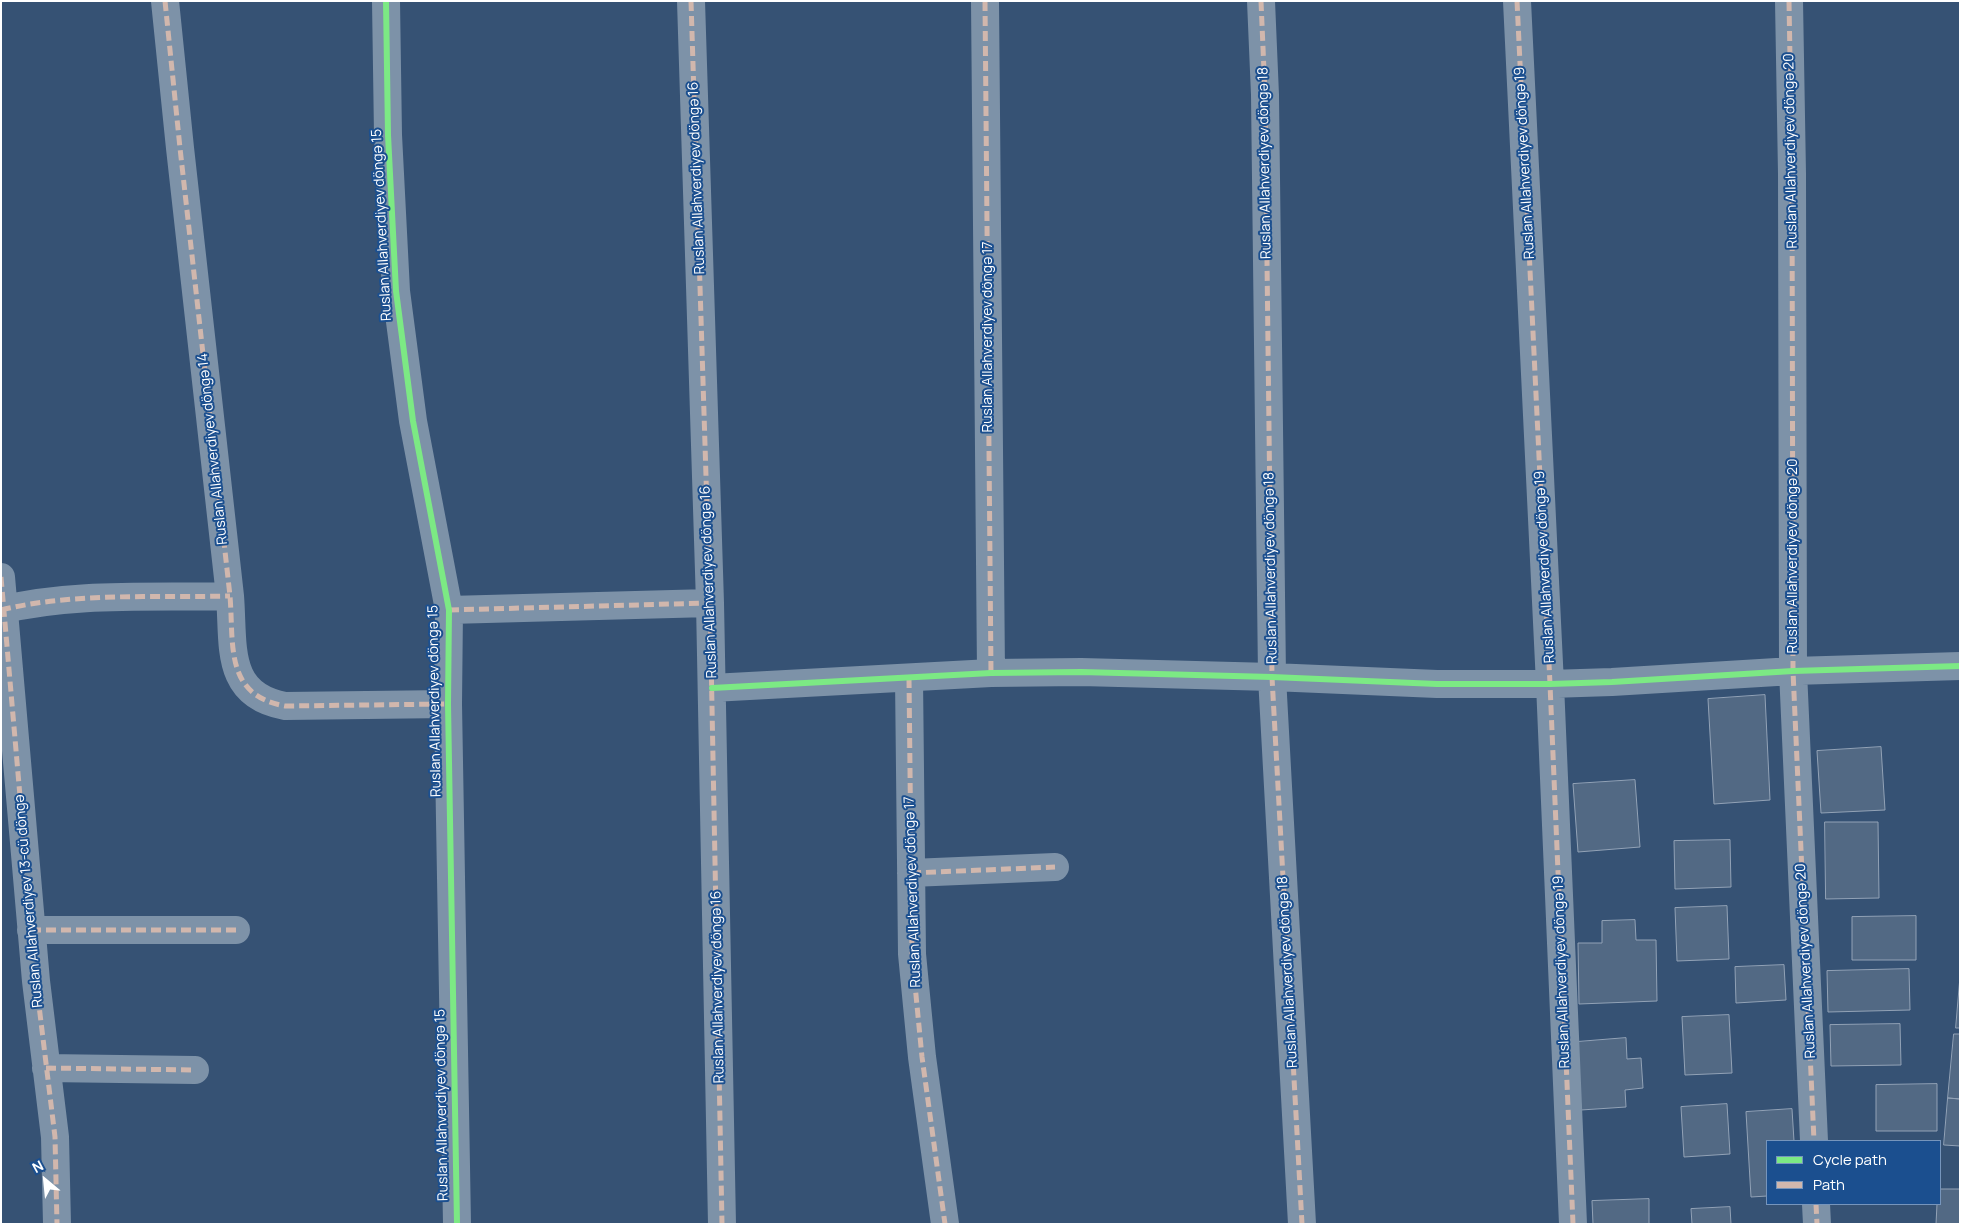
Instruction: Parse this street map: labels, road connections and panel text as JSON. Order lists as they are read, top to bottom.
{
  "streets": {
    "street": [
      "Ruslan Allahverdiyev döngə 20",
      "Ruslan Allahverdiyev döngə 18",
      "Ruslan Allahverdiyev döngə 19",
      "Ruslan Allahverdiyev döngə 16",
      "Ruslan Allahverdiyev döngə 15",
      "Ruslan Allahverdiyev döngə 17",
      "Ruslan Allahverdiyev döngə 14",
      "Ruslan Allahverdiyev 13-cü döngə"
    ]
  },
  "crossings": [
    ["Ruslan Allahverdiyev döngə 15", "Ruslan Allahverdiyev döngə 14"]
  ],
  "legend": ["Cycle path", "Path"],
  "north": "top left"
}
